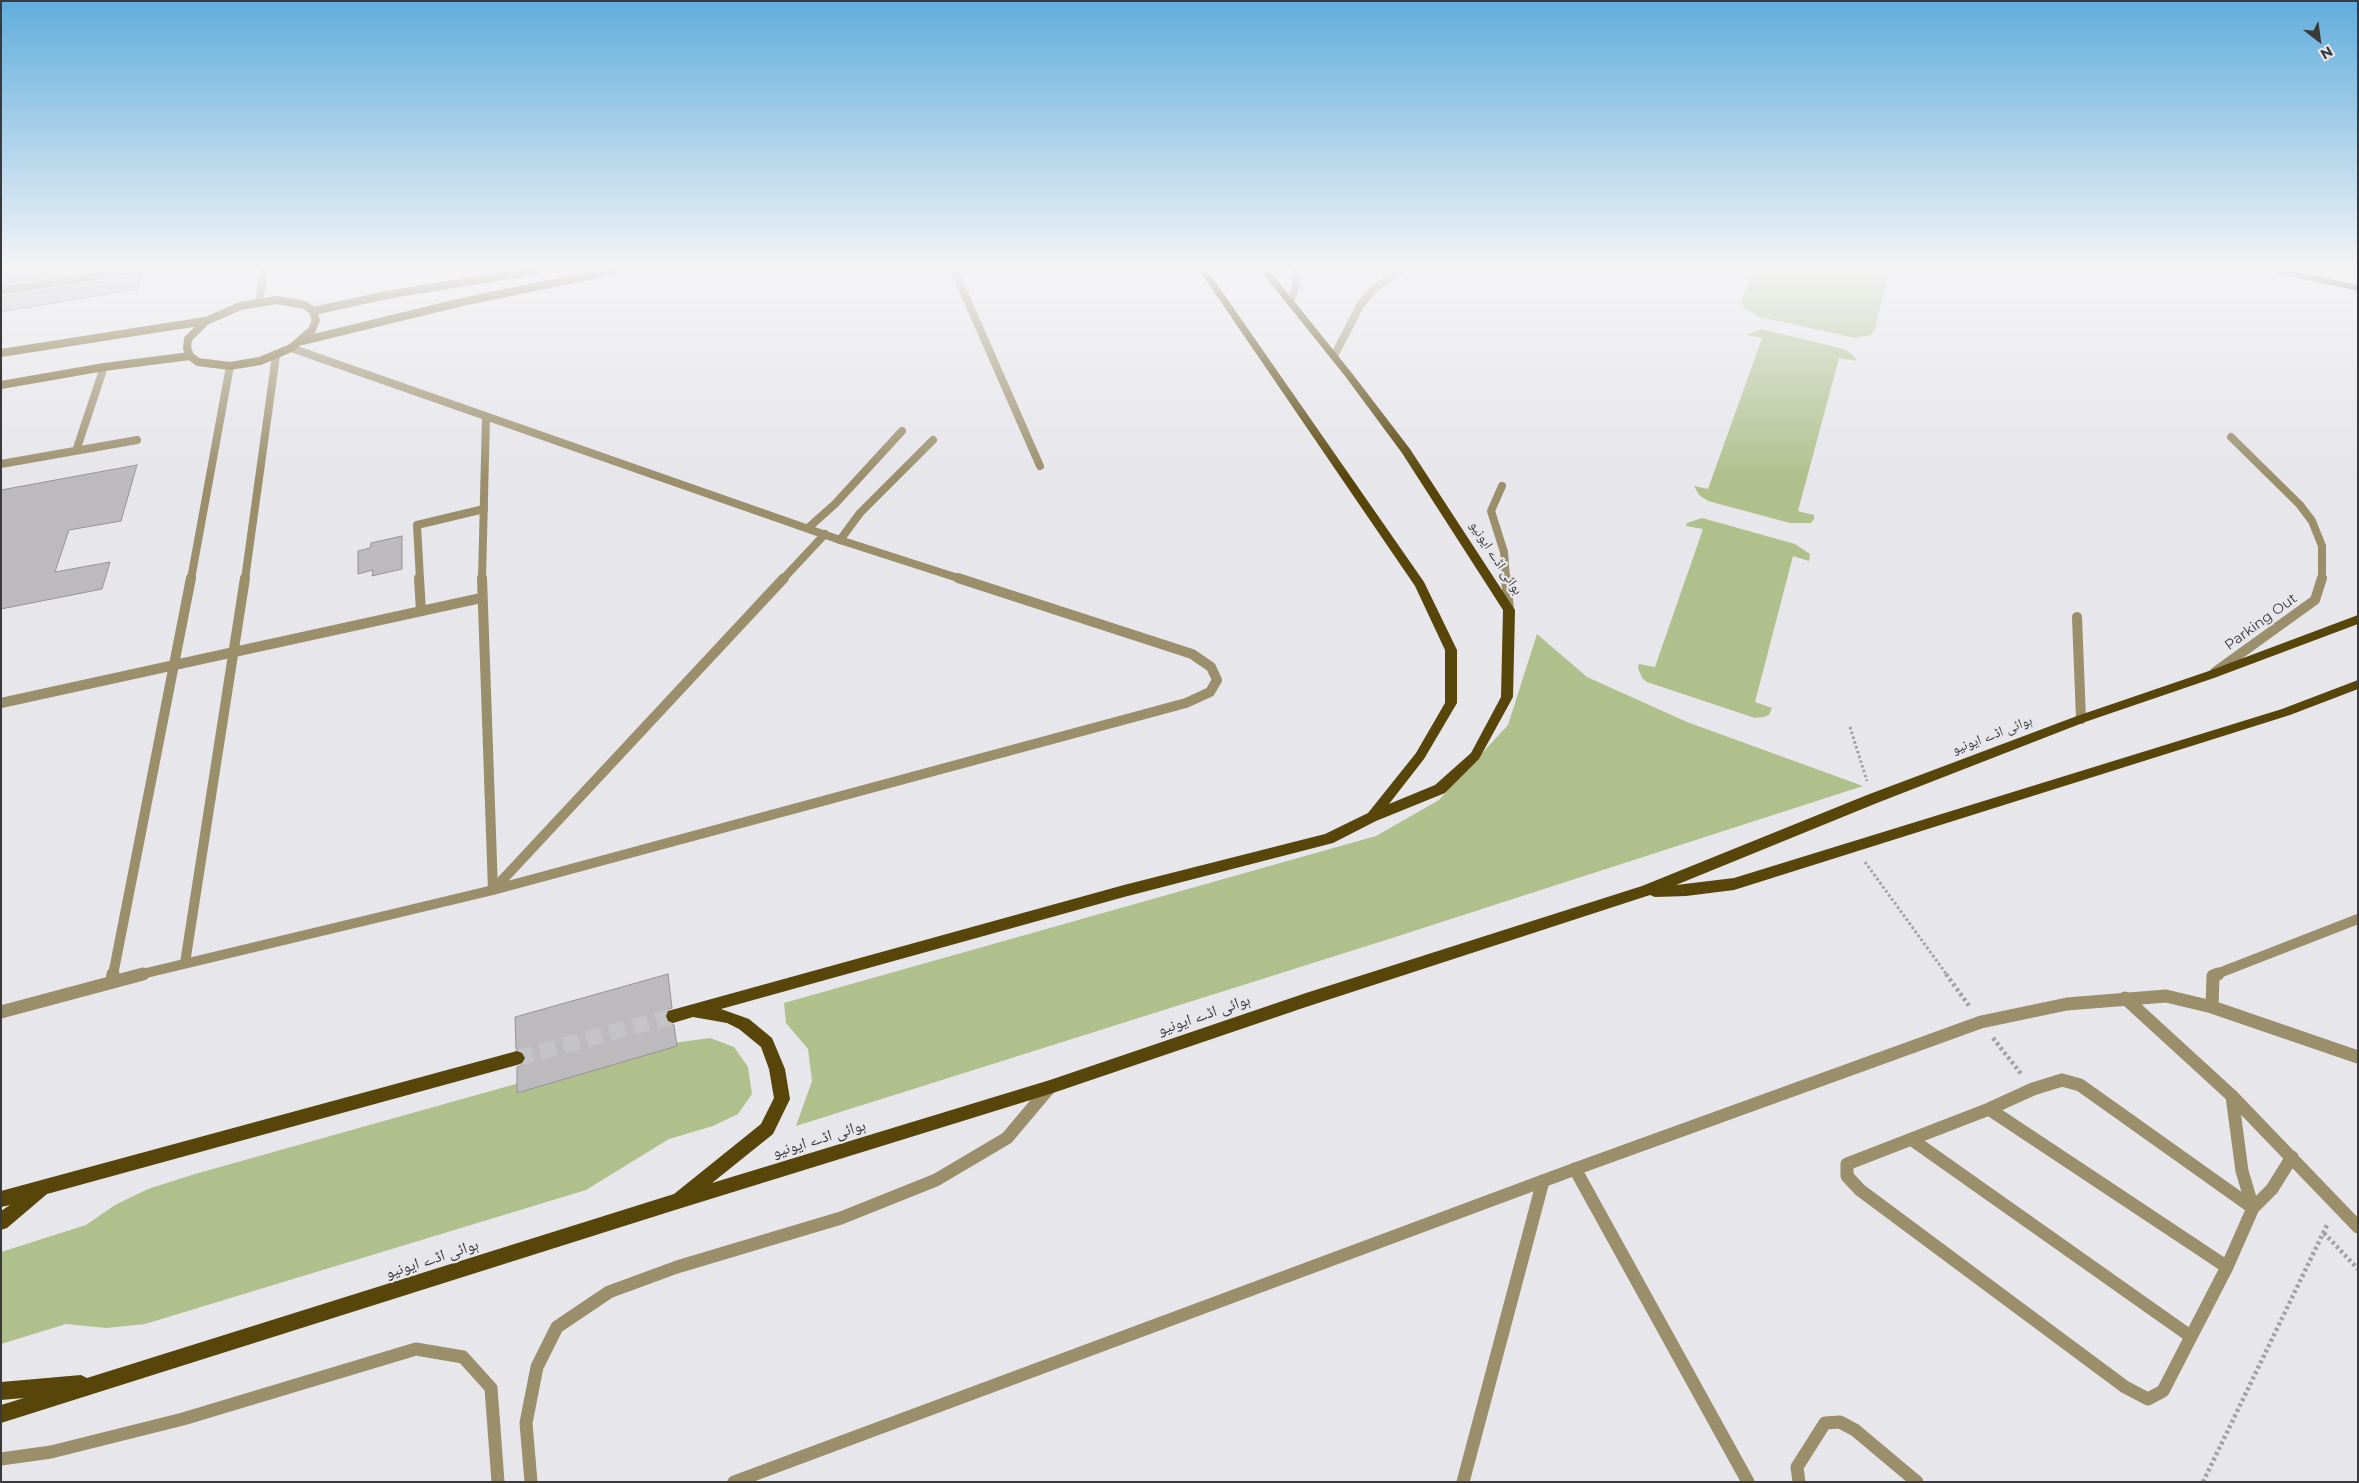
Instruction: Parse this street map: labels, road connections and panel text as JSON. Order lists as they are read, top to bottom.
{
  "streets": {
    "main road": ["ہوائی اڈے ایونیو"],
    "street": ["Parking Out"]
  },
  "crossings": [
    ["ہوائی اڈے ایونیو", "Parking Out"]
  ],
  "north": "bottom right"
}
